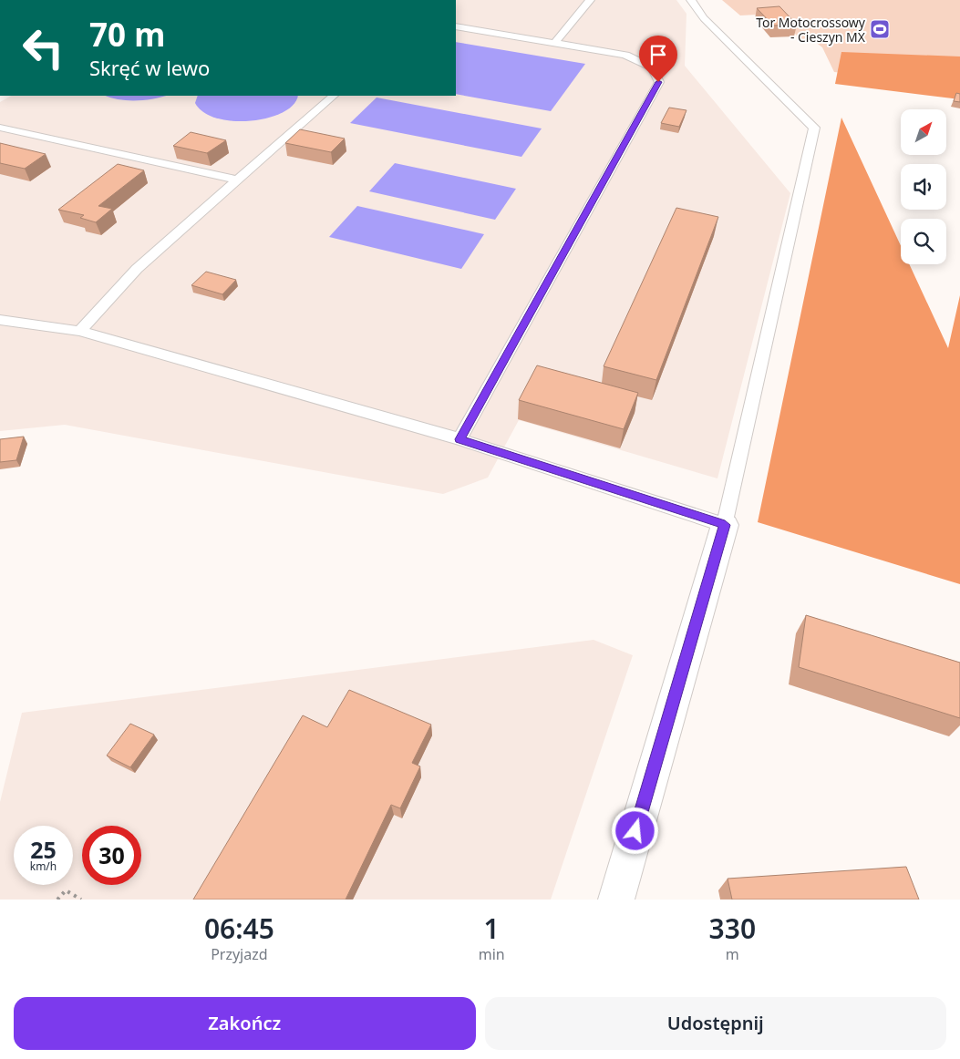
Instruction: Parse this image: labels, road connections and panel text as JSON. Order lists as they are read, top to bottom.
{
  "places": {
    "sports": ["Tor Motocrossowy - Cieszyn MX"]
  },
  "north": "top right",
  "page": {
    "turn": ["70 m", "Skręć w lewo"],
    "speed": "25 km/h",
    "limit": "30",
    "eta": [
      "06:45",
      "Przyjazd",
      "1",
      "min",
      "330",
      "m"
    ],
    "buttons": ["Zakończ", "Udostępnij"]
  }
}
